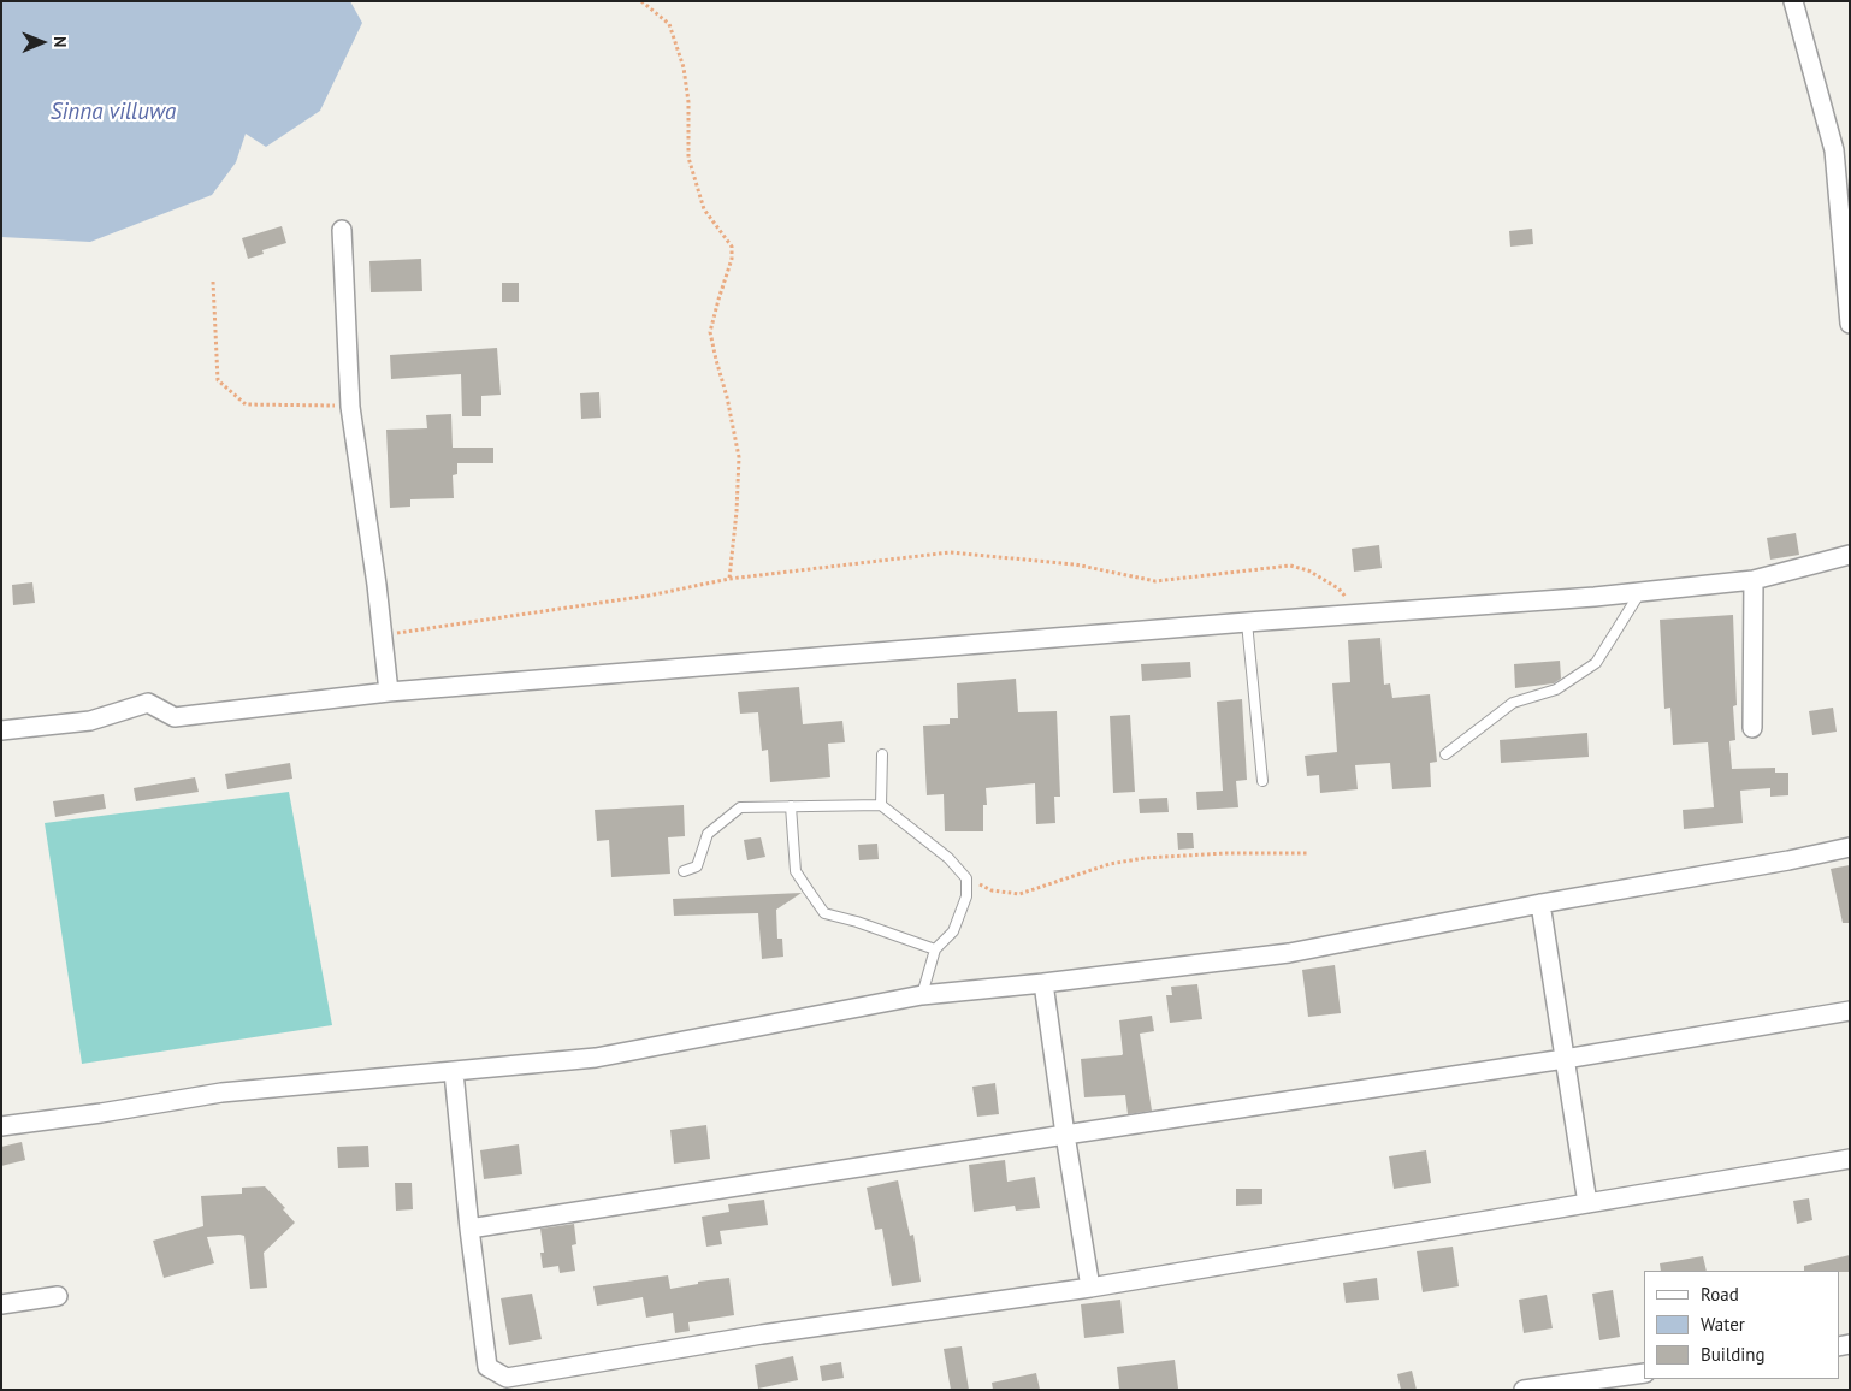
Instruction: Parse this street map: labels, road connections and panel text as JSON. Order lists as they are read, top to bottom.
{
  "water": ["Sinna villuwa"],
  "legend": ["Road", "Water", "Building"],
  "north": "right"
}
